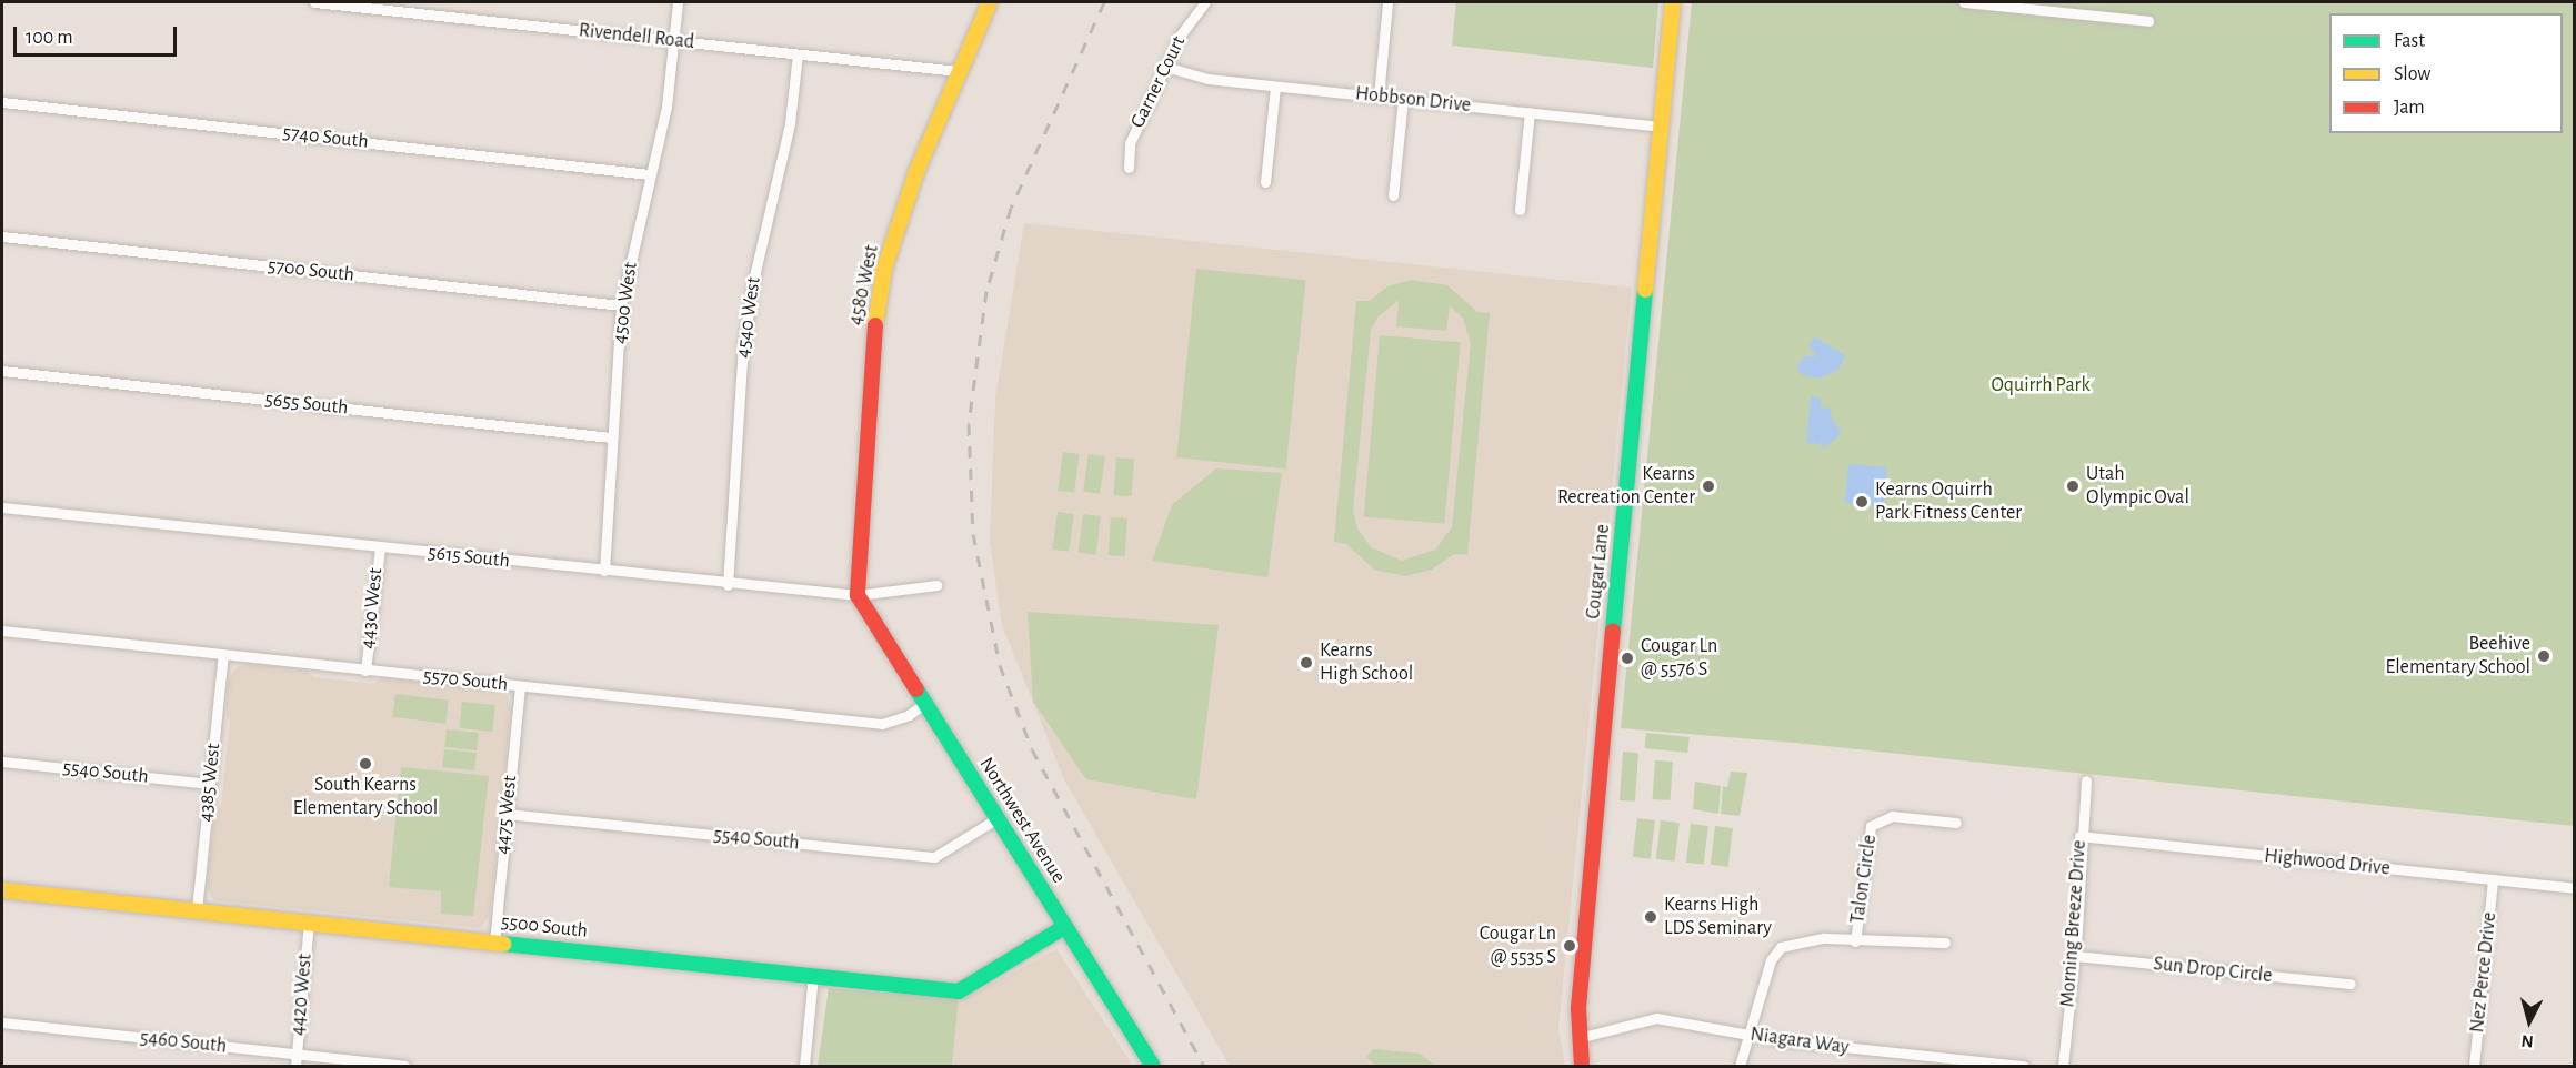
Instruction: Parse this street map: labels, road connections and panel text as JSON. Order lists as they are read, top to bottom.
{
  "streets": {
    "street": [
      "Rivendell Road",
      "Garner Court",
      "Hobbson Drive",
      "5740 South",
      "5700 South",
      "4580 West",
      "4500 West",
      "4540 West",
      "5655 South",
      "5615 South",
      "Cougar Lane",
      "4430 West",
      "5570 South",
      "5540 South",
      "4385 West",
      "4475 West",
      "Northwest Avenue",
      "Highwood Drive",
      "Talon Circle",
      "Morning Breeze Drive",
      "5500 South",
      "Sun Drop Circle",
      "Nez Perce Drive",
      "4420 West",
      "Niagara Way",
      "5460 South"
    ]
  },
  "crossings": [
    ["Rivendell Road", "4580 West"],
    ["Rivendell Road", "4500 West"],
    ["Rivendell Road", "4540 West"],
    ["Garner Court", "Hobbson Drive"],
    ["Hobbson Drive", "Cougar Lane"],
    ["5740 South", "4500 West"],
    ["5700 South", "4500 West"],
    ["4580 West", "5615 South"],
    ["4580 West", "Northwest Avenue"],
    ["4500 West", "5655 South"],
    ["4500 West", "5615 South"],
    ["4540 West", "5615 South"],
    ["5615 South", "4430 West"],
    ["5615 South", "Northwest Avenue"],
    ["Cougar Lane", "Niagara Way"],
    ["4430 West", "5570 South"],
    ["5570 South", "4385 West"],
    ["5570 South", "4475 West"],
    ["5570 South", "Northwest Avenue"],
    ["5540 South", "4385 West"],
    ["5540 South", "4475 West"],
    ["5540 South", "Northwest Avenue"],
    ["4385 West", "5500 South"],
    ["4475 West", "5500 South"],
    ["Northwest Avenue", "5500 South"],
    ["Highwood Drive", "Morning Breeze Drive"],
    ["Highwood Drive", "Nez Perce Drive"],
    ["Morning Breeze Drive", "Sun Drop Circle"],
    ["5500 South", "4420 West"],
    ["4420 West", "5460 South"]
  ],
  "parks": ["Oquirrh Park"],
  "places": [
    "Kearns Recreation Center",
    "Utah Olympic Oval",
    "Kearns Oquirrh Park Fitness Center",
    "Beehive Elementary School",
    "Cougar Ln @ 5576 S",
    "Kearns High School",
    "South Kearns Elementary School",
    "Kearns High LDS Seminary",
    "Cougar Ln @ 5535 S"
  ],
  "legend": ["Fast", "Slow", "Jam"],
  "scale_bar": "100 m",
  "north": "bottom"
}
